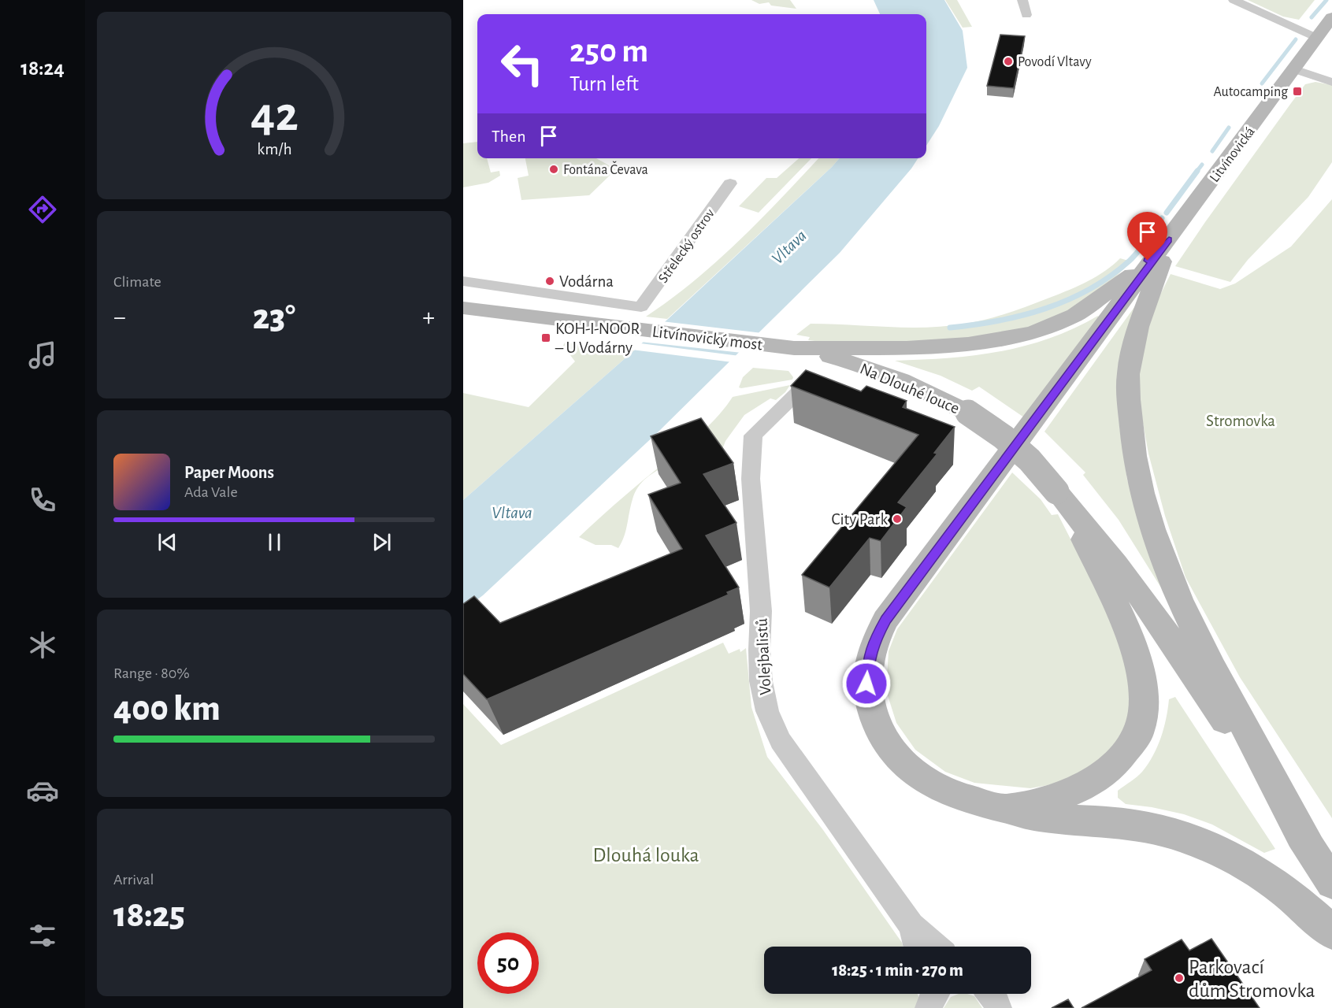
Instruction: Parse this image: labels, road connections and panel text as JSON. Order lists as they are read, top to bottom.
{
  "streets": {
    "main road": ["Litvínovická", "Litvínovický most", "Na Dlouhé louce"],
    "street": ["Střelecký ostrov", "Volejbalistů"]
  },
  "crossings": [
    ["Litvínovický most", "Na Dlouhé louce"]
  ],
  "water": ["Vltava"],
  "parks": ["Stromovka", "Dlouhá louka"],
  "places": {
    "other": [
      "Povodí Vltavy",
      "Fontána Čevava",
      "Vodárna",
      "City Park",
      "Parkovací dům Stromovka"
    ],
    "transit": ["Autocamping", "KOH-I-NOOR – U Vodárny"]
  },
  "page": {
    "tabs": "18:24",
    "turn": ["250 m", "Turn left"],
    "then": "Then",
    "tile": [
      "Climate",
      ["Range · 80%", "400 km"],
      ["Arrival", "18:25"]
    ],
    "heat": ["−", "23°", "+"],
    "song": ["Paper Moons", "Ada Vale"],
    "limit": "50",
    "trip": "18:25 · 1 min · 270 m",
    "gauge": ["42", "km/h"]
  }
}
